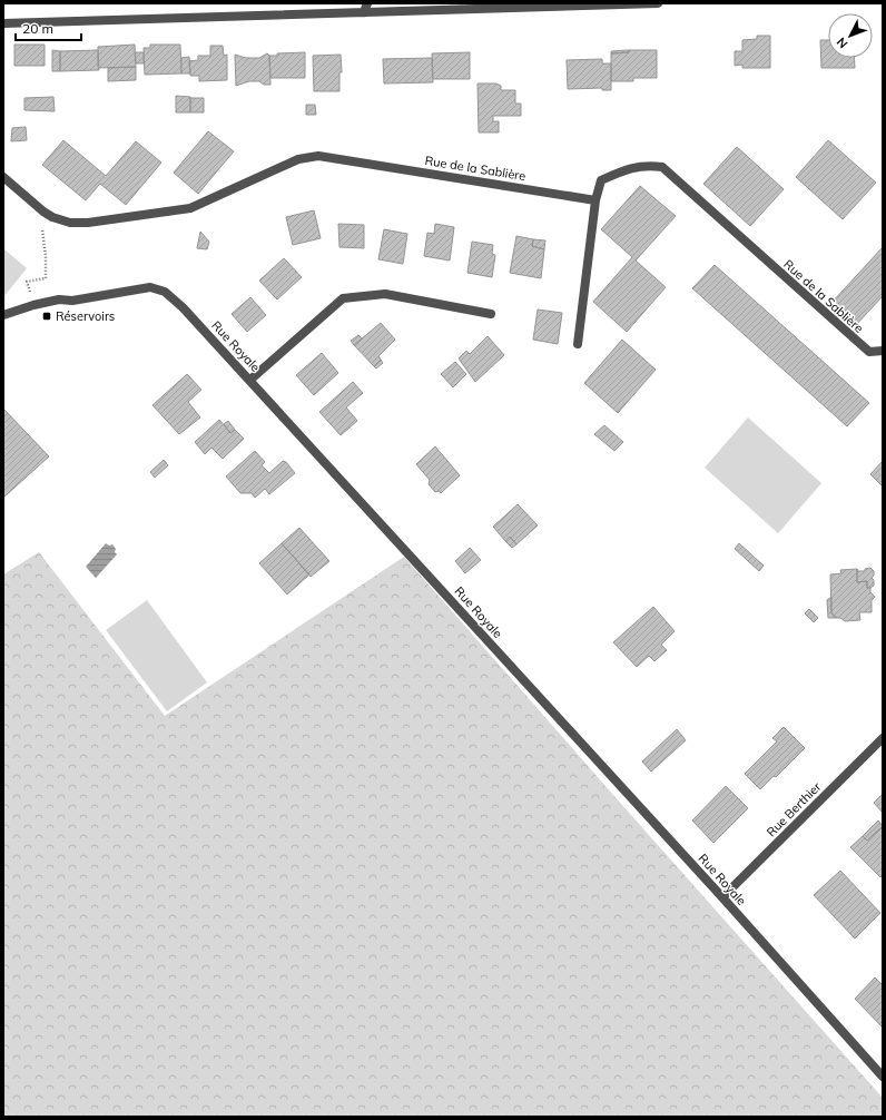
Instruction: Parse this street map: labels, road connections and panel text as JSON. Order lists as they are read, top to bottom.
{
  "streets": {
    "street": ["Rue de la Sablière", "Rue Royale", "Rue Berthier"]
  },
  "crossings": [
    ["Rue Royale", "Rue Berthier"]
  ],
  "places": {
    "transit": ["Réservoirs"]
  },
  "scale_bar": "20 m",
  "north": "bottom left"
}
